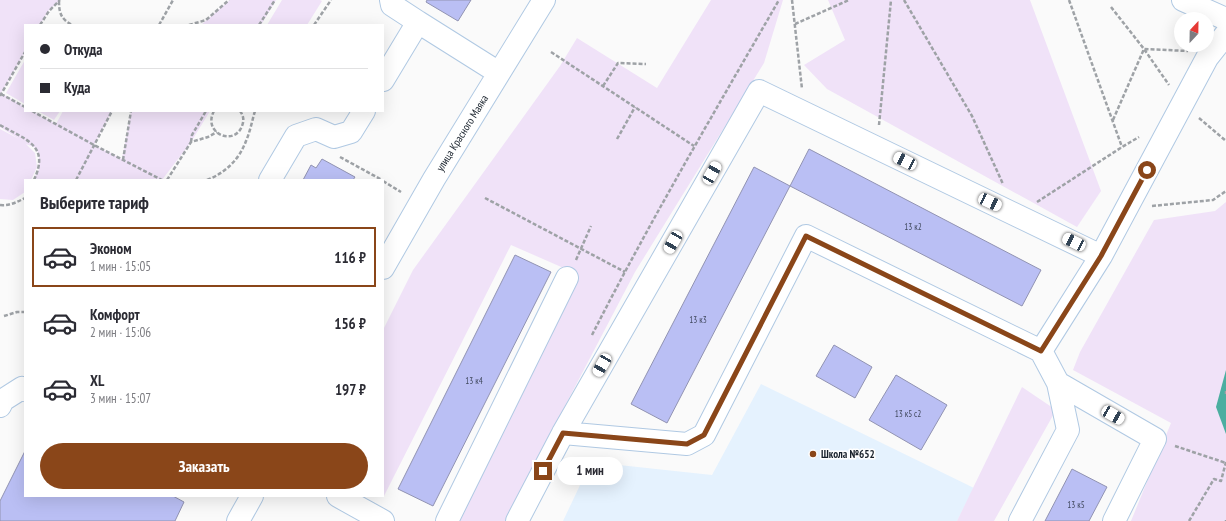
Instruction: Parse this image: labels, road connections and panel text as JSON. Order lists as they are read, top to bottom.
{
  "streets": {
    "street": ["улица Красного Маяка"]
  },
  "places": ["Школа №652"],
  "house_numbers": [
    "13 к2",
    "13 к3",
    "13 к4",
    "13 к5 с2",
    "13 к5"
  ],
  "north": "top",
  "page": {
    "banner": ["Откуда", "Куда"],
    "heading": "Выберите тариф",
    "list": [
      {
        "name": "Эконом",
        "note": "1 мин · 15:05",
        "value": "116 ₽"
      },
      {
        "name": "Комфорт",
        "note": "2 мин · 15:06",
        "value": "156 ₽"
      },
      {
        "name": "XL",
        "note": "3 мин · 15:07",
        "value": "197 ₽"
      }
    ],
    "buttons": "Заказать",
    "bubble": "1 мин"
  }
}
